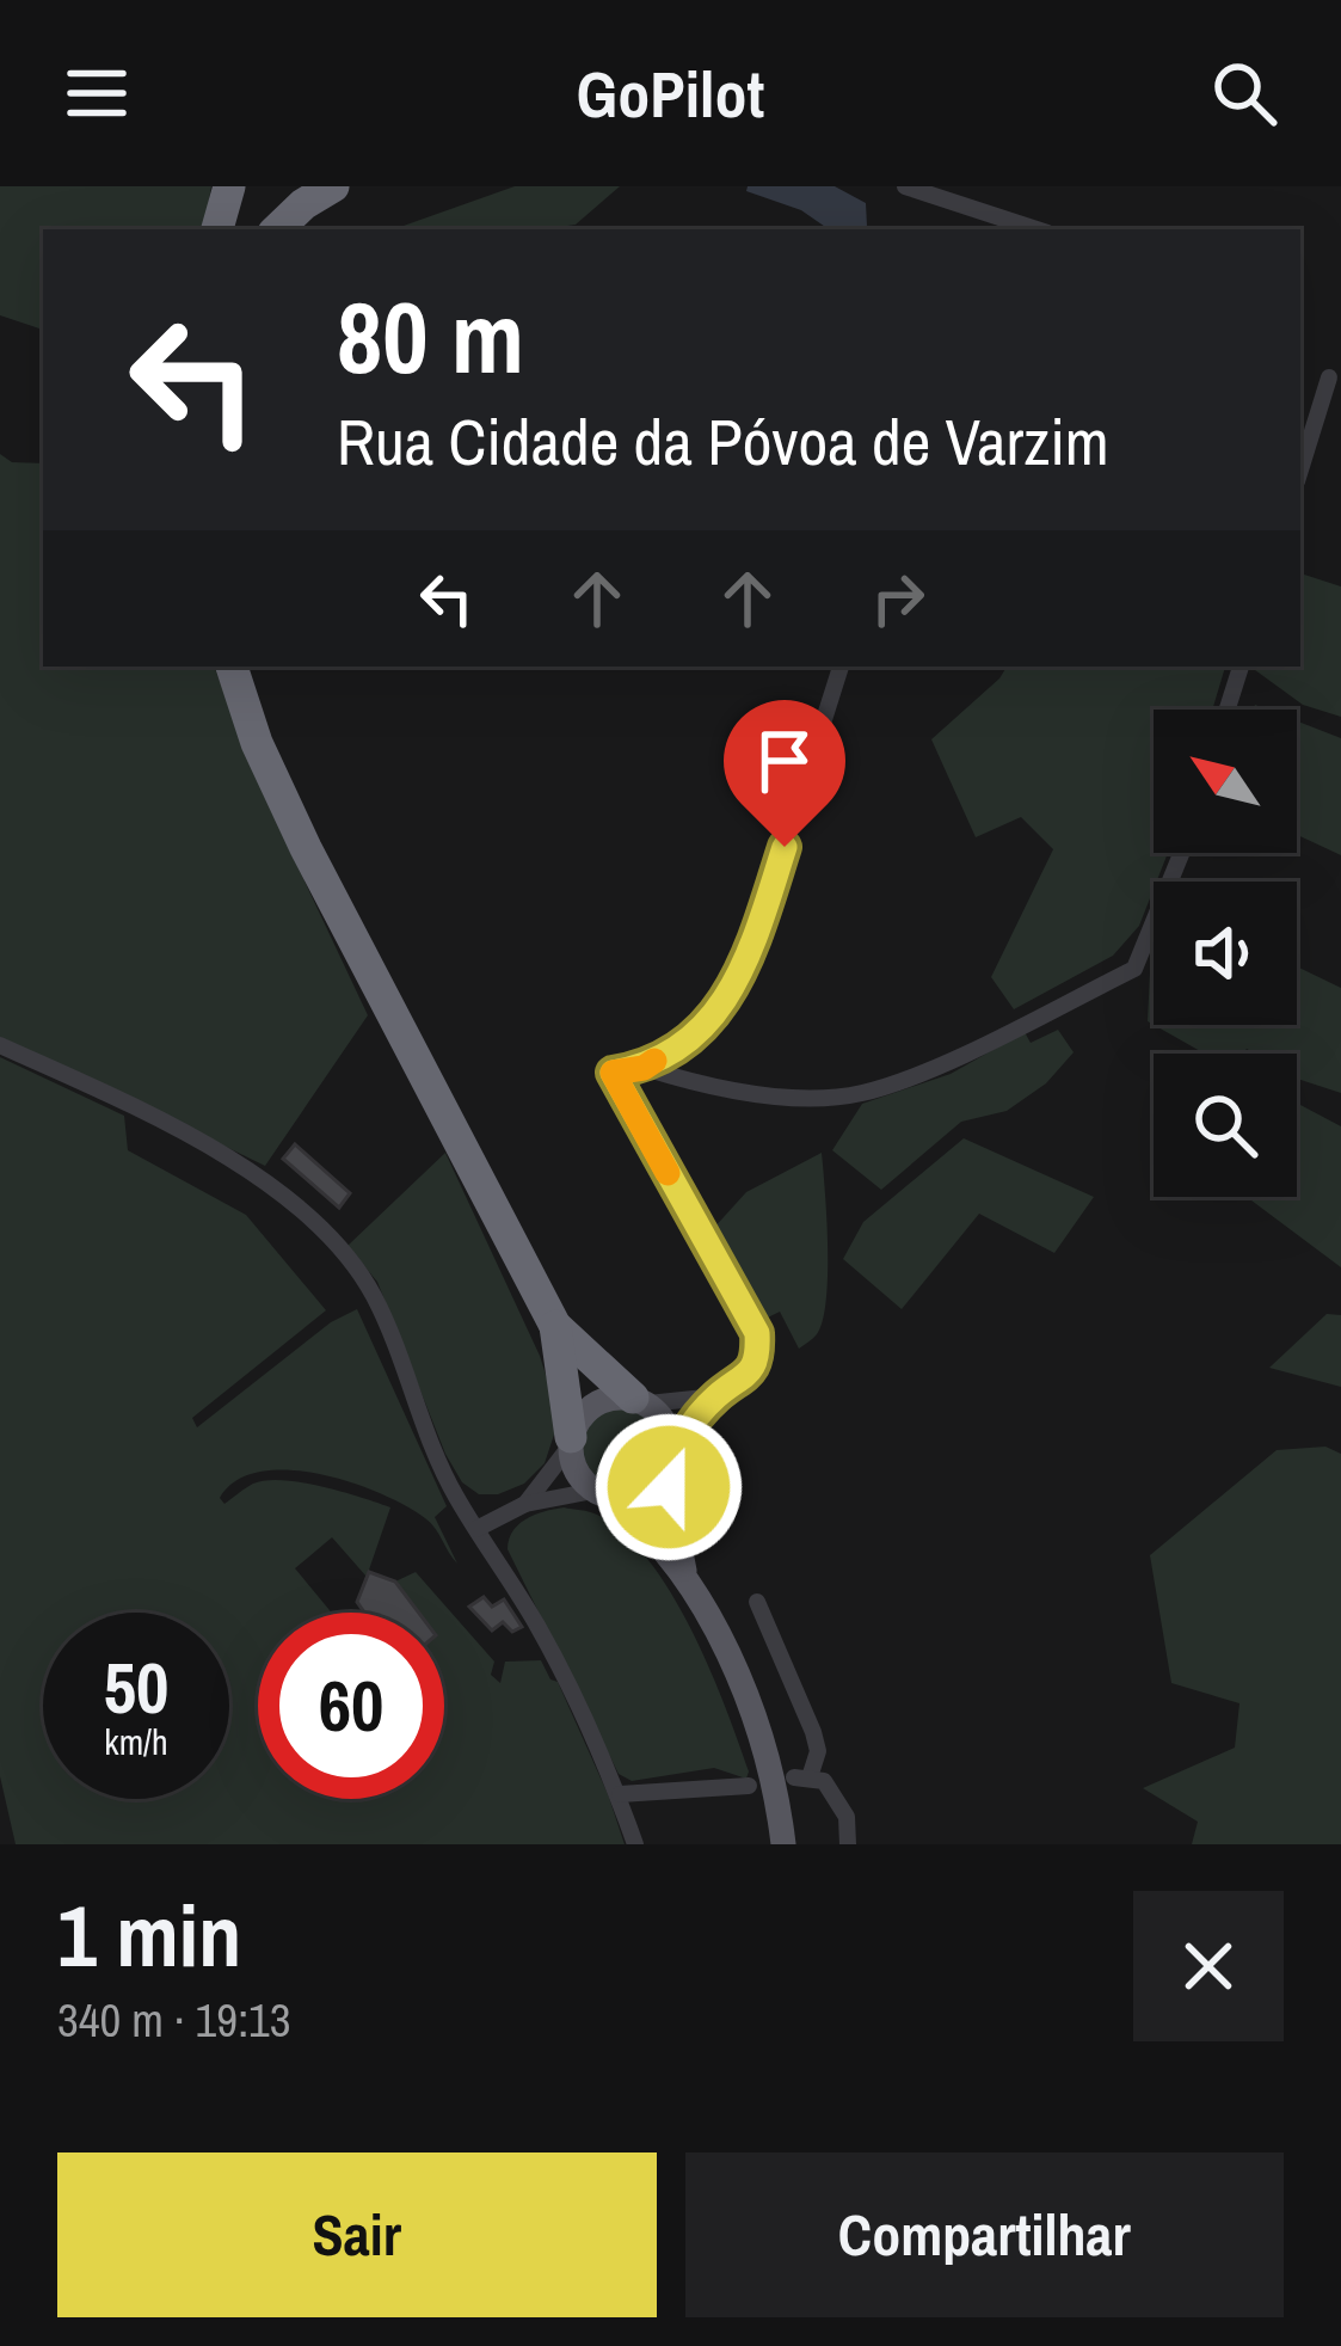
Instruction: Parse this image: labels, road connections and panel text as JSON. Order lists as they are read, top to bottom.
{
  "north": "top left",
  "page": {
    "header": "GoPilot",
    "turn": ["80 m", "Rua Cidade da Póvoa de Varzim"],
    "speed": "50 km/h",
    "limit": "60",
    "heading": ["1 min", "340 m · 19:13"],
    "buttons": ["Sair", "Compartilhar"]
  }
}
